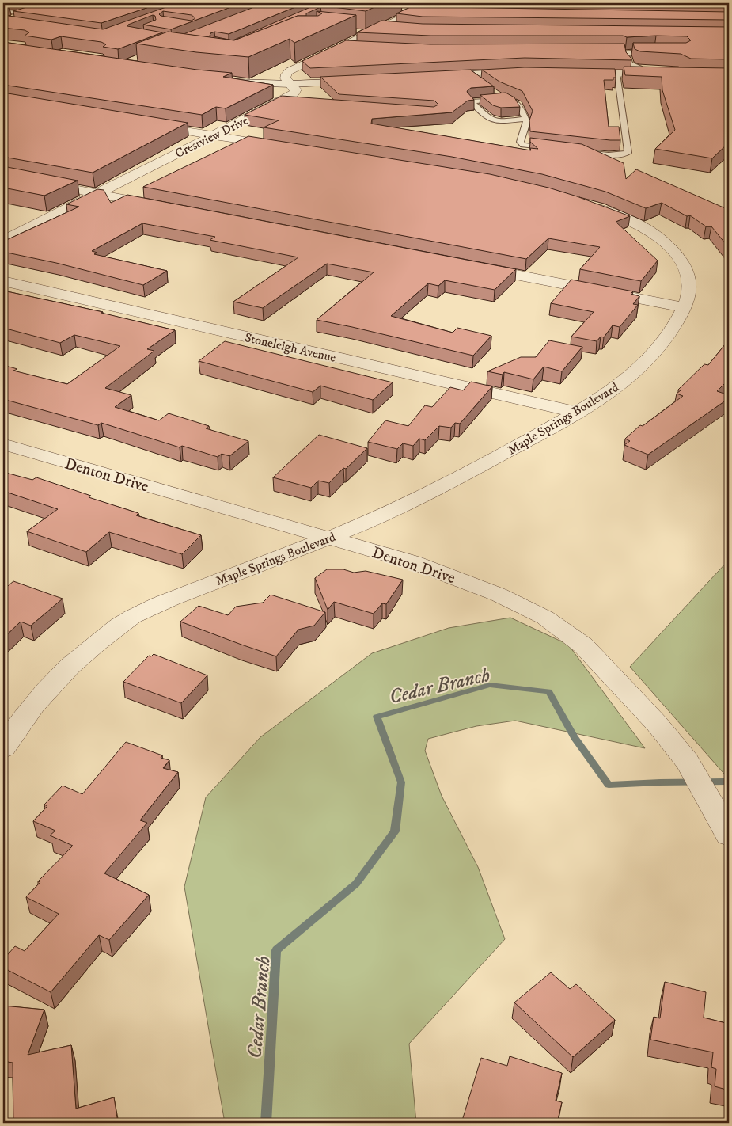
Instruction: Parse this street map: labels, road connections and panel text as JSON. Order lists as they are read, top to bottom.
{
  "streets": {
    "street": [
      "Crestview Drive",
      "Stoneleigh Avenue",
      "Maple Springs Boulevard",
      "Denton Drive"
    ]
  },
  "crossings": [
    ["Stoneleigh Avenue", "Maple Springs Boulevard"],
    ["Maple Springs Boulevard", "Denton Drive"]
  ],
  "water": ["Cedar Branch"]
}
